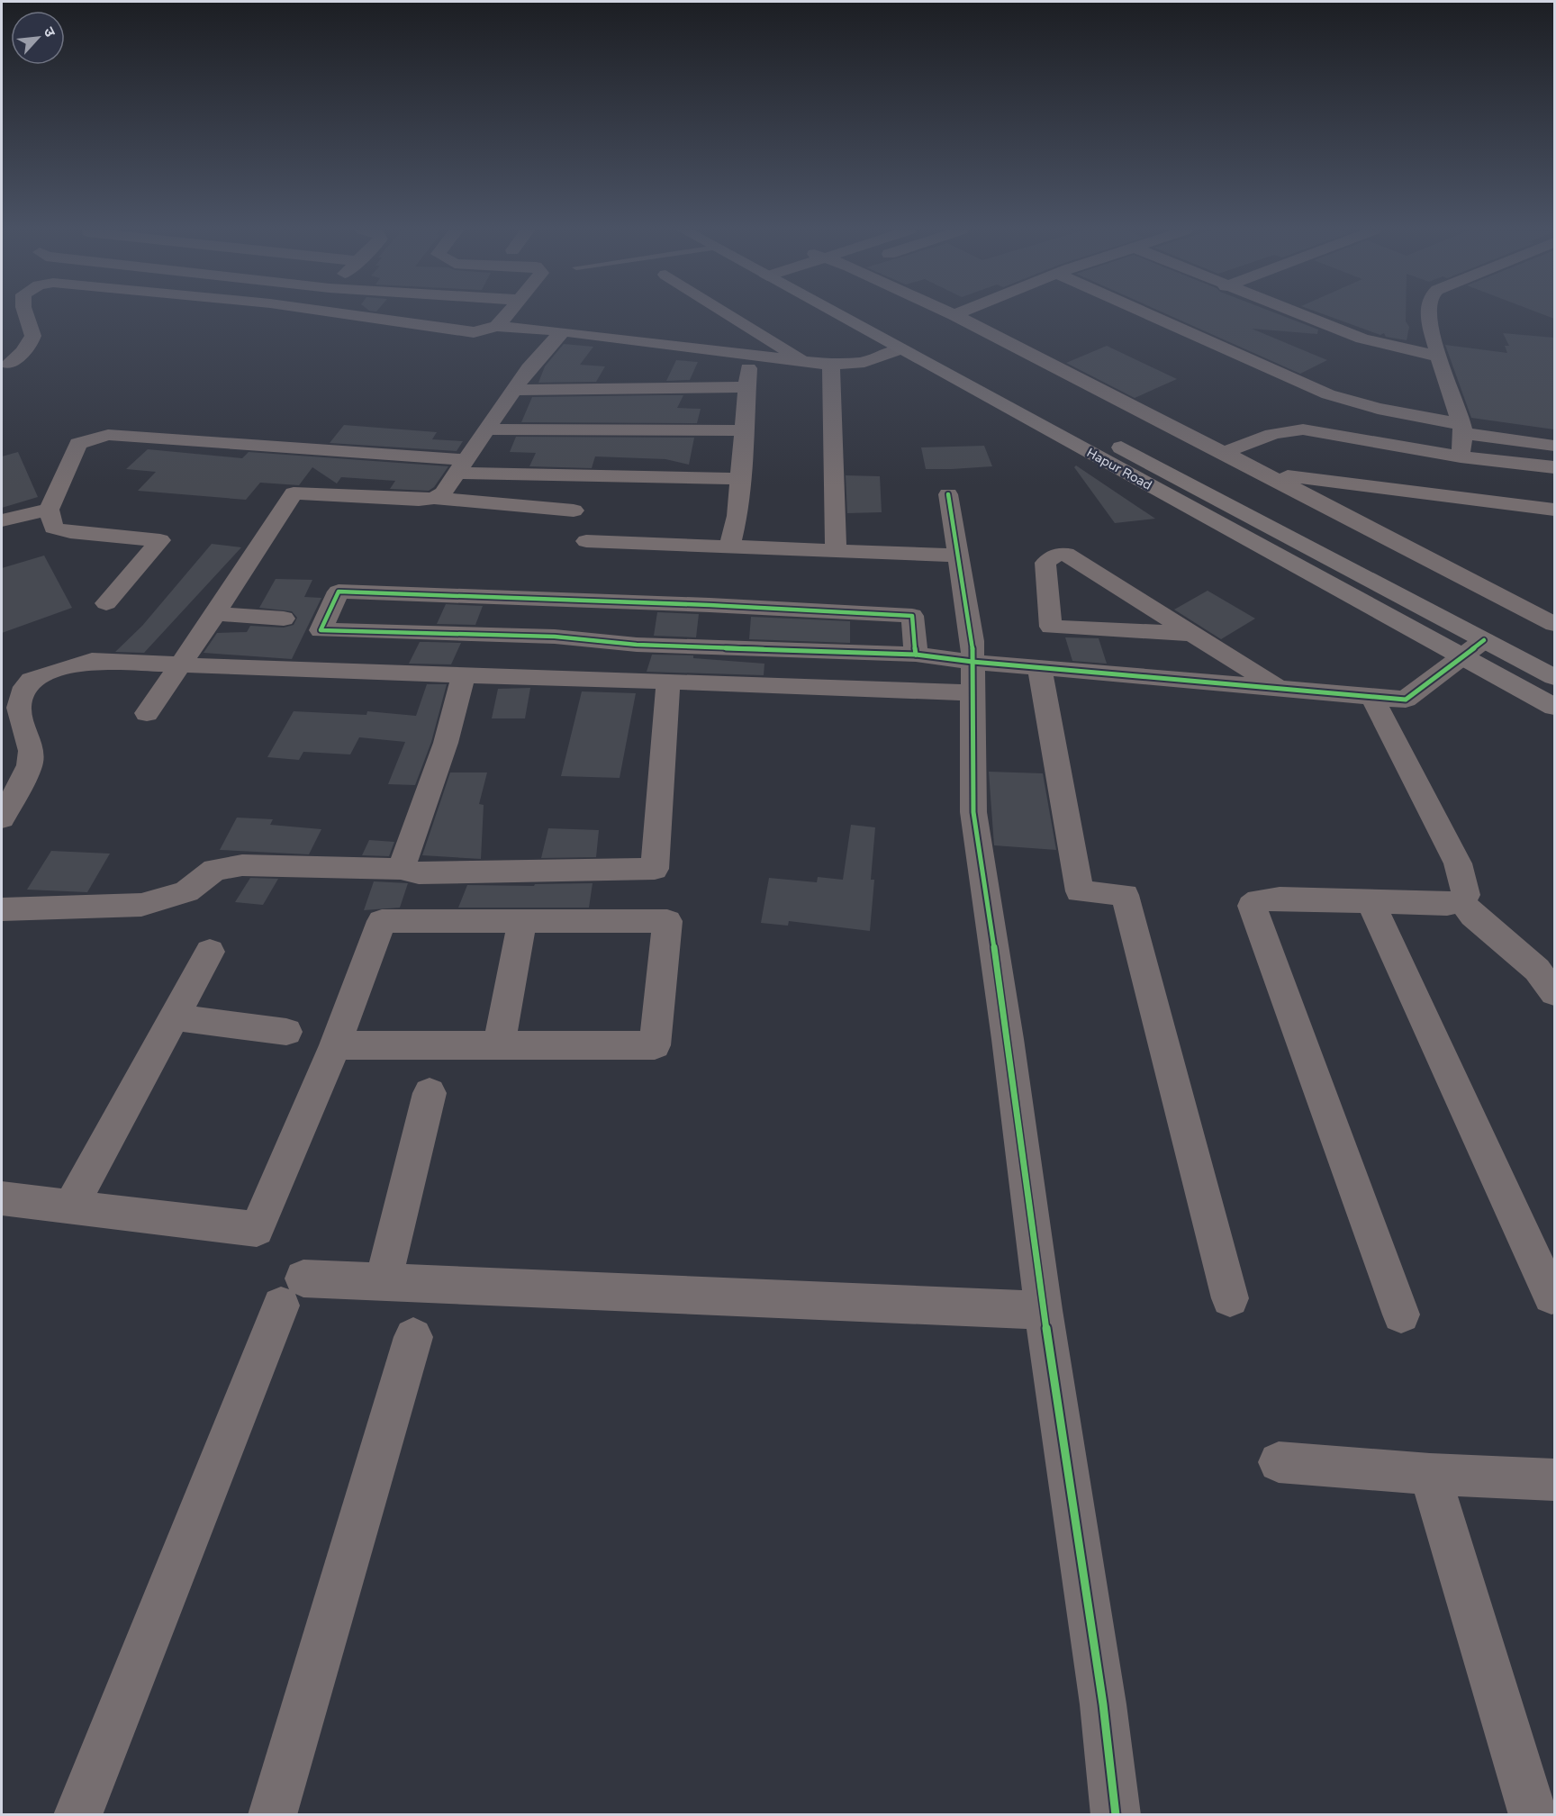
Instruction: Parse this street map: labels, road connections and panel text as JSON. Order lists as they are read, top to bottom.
{
  "streets": {
    "main road": ["Hapur Road"]
  },
  "north": "top right"
}
